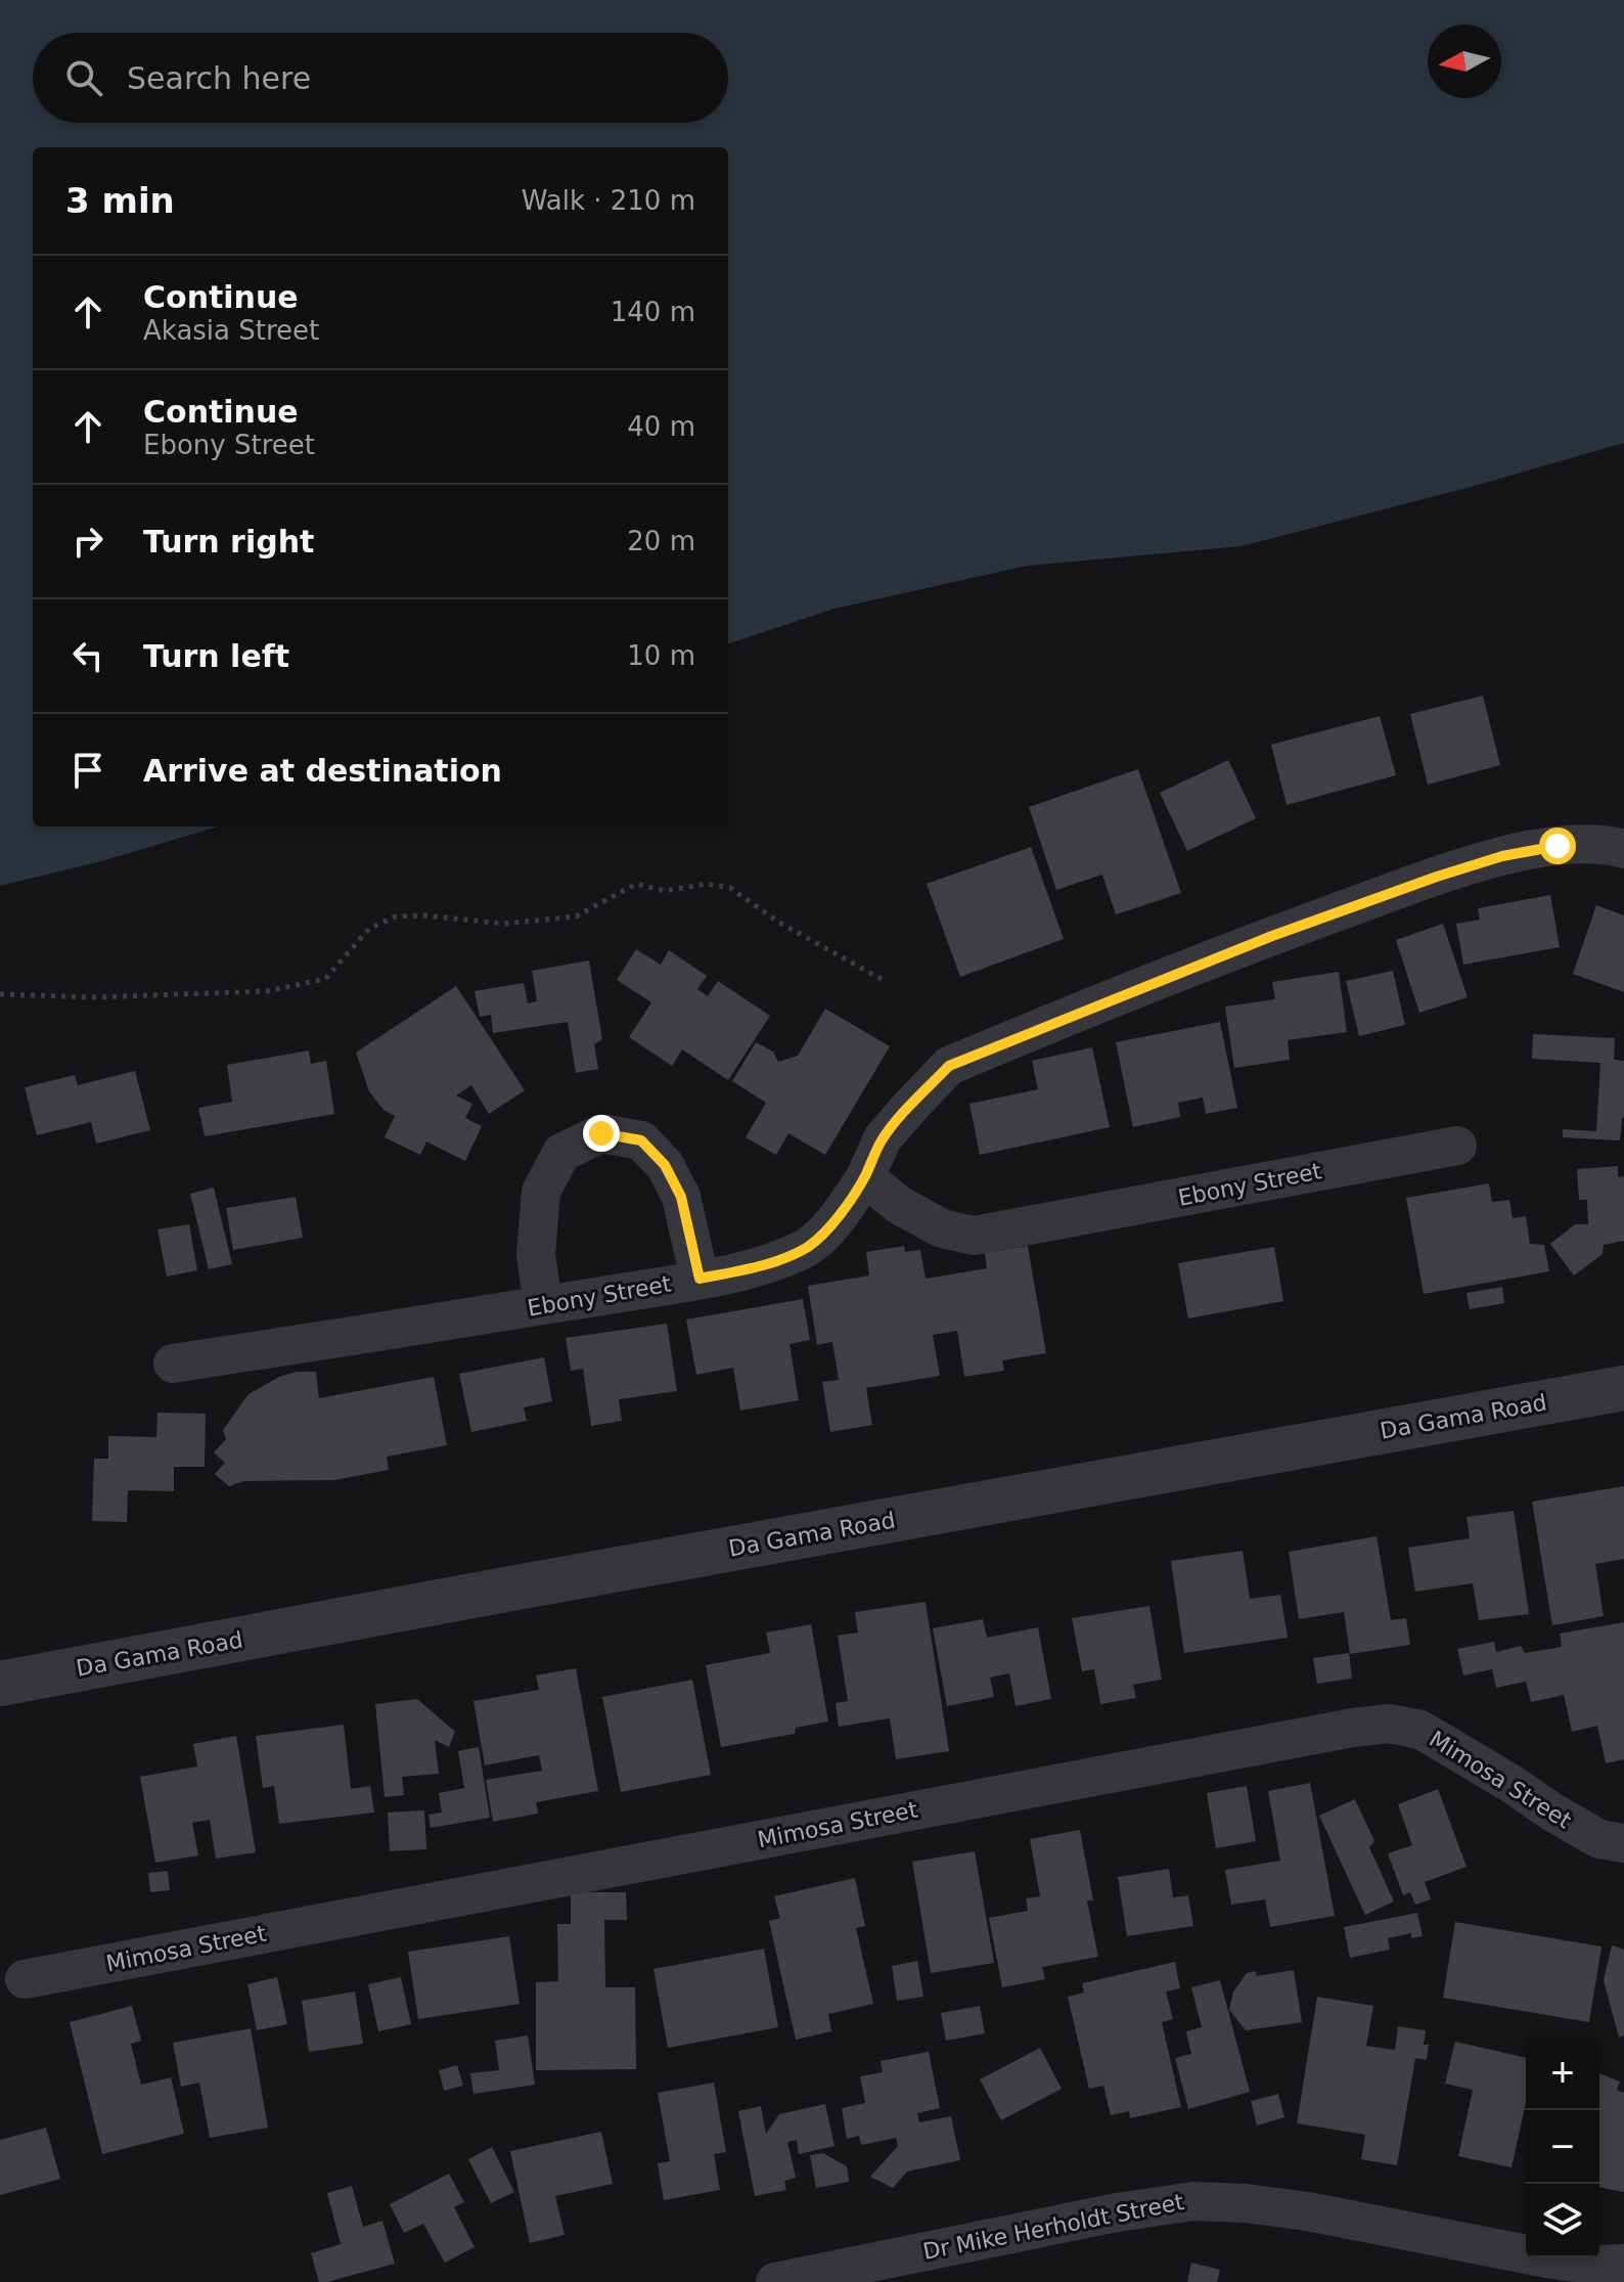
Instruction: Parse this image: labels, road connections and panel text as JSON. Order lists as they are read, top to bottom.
{
  "streets": {
    "street": [
      "Ebony Street",
      "Da Gama Road",
      "Mimosa Street",
      "Dr Mike Herholdt Street"
    ]
  },
  "north": "left",
  "page": {
    "search": "Search here",
    "heading": ["3 min", "Walk · 210 m"],
    "list": [
      ["Continue", "Akasia Street", "140 m"],
      ["Continue", "Ebony Street", "40 m"],
      ["Turn right", "20 m"],
      ["Turn left", "10 m"],
      "Arrive at destination"
    ],
    "map_buttons": ["+", "−"]
  }
}
